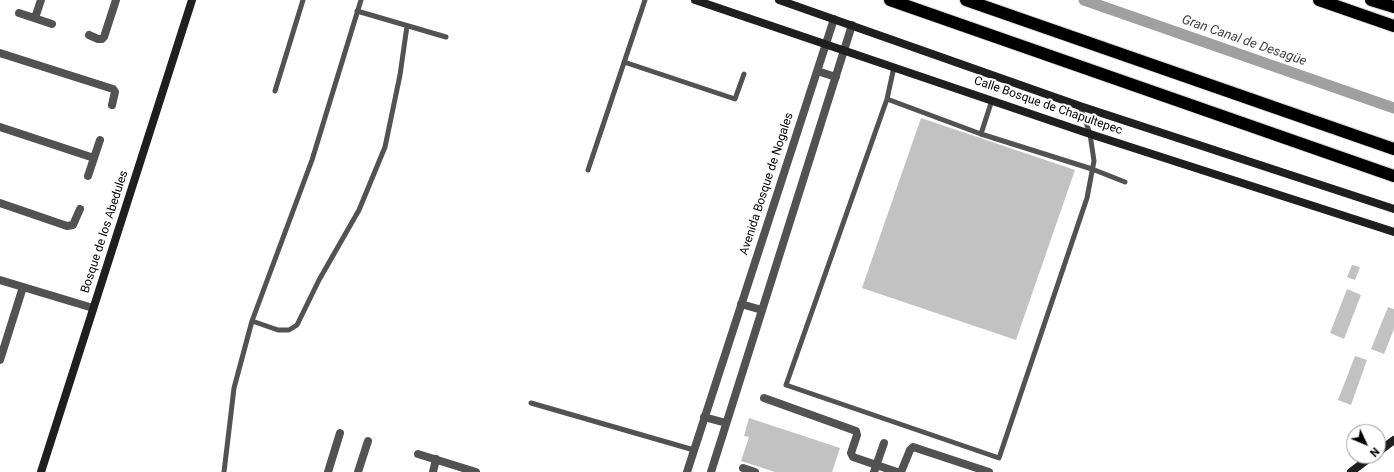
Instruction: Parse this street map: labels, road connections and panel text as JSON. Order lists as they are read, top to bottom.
{
  "streets": {
    "main road": ["Calle Bosque de Chapultepec", "Bosque de los Abedules"],
    "street": ["Avenida Bosque de Nogales"]
  },
  "crossings": [
    ["Calle Bosque de Chapultepec", "Avenida Bosque de Nogales"]
  ],
  "water": ["Gran Canal de Desagüe"],
  "north": "bottom right"
}
